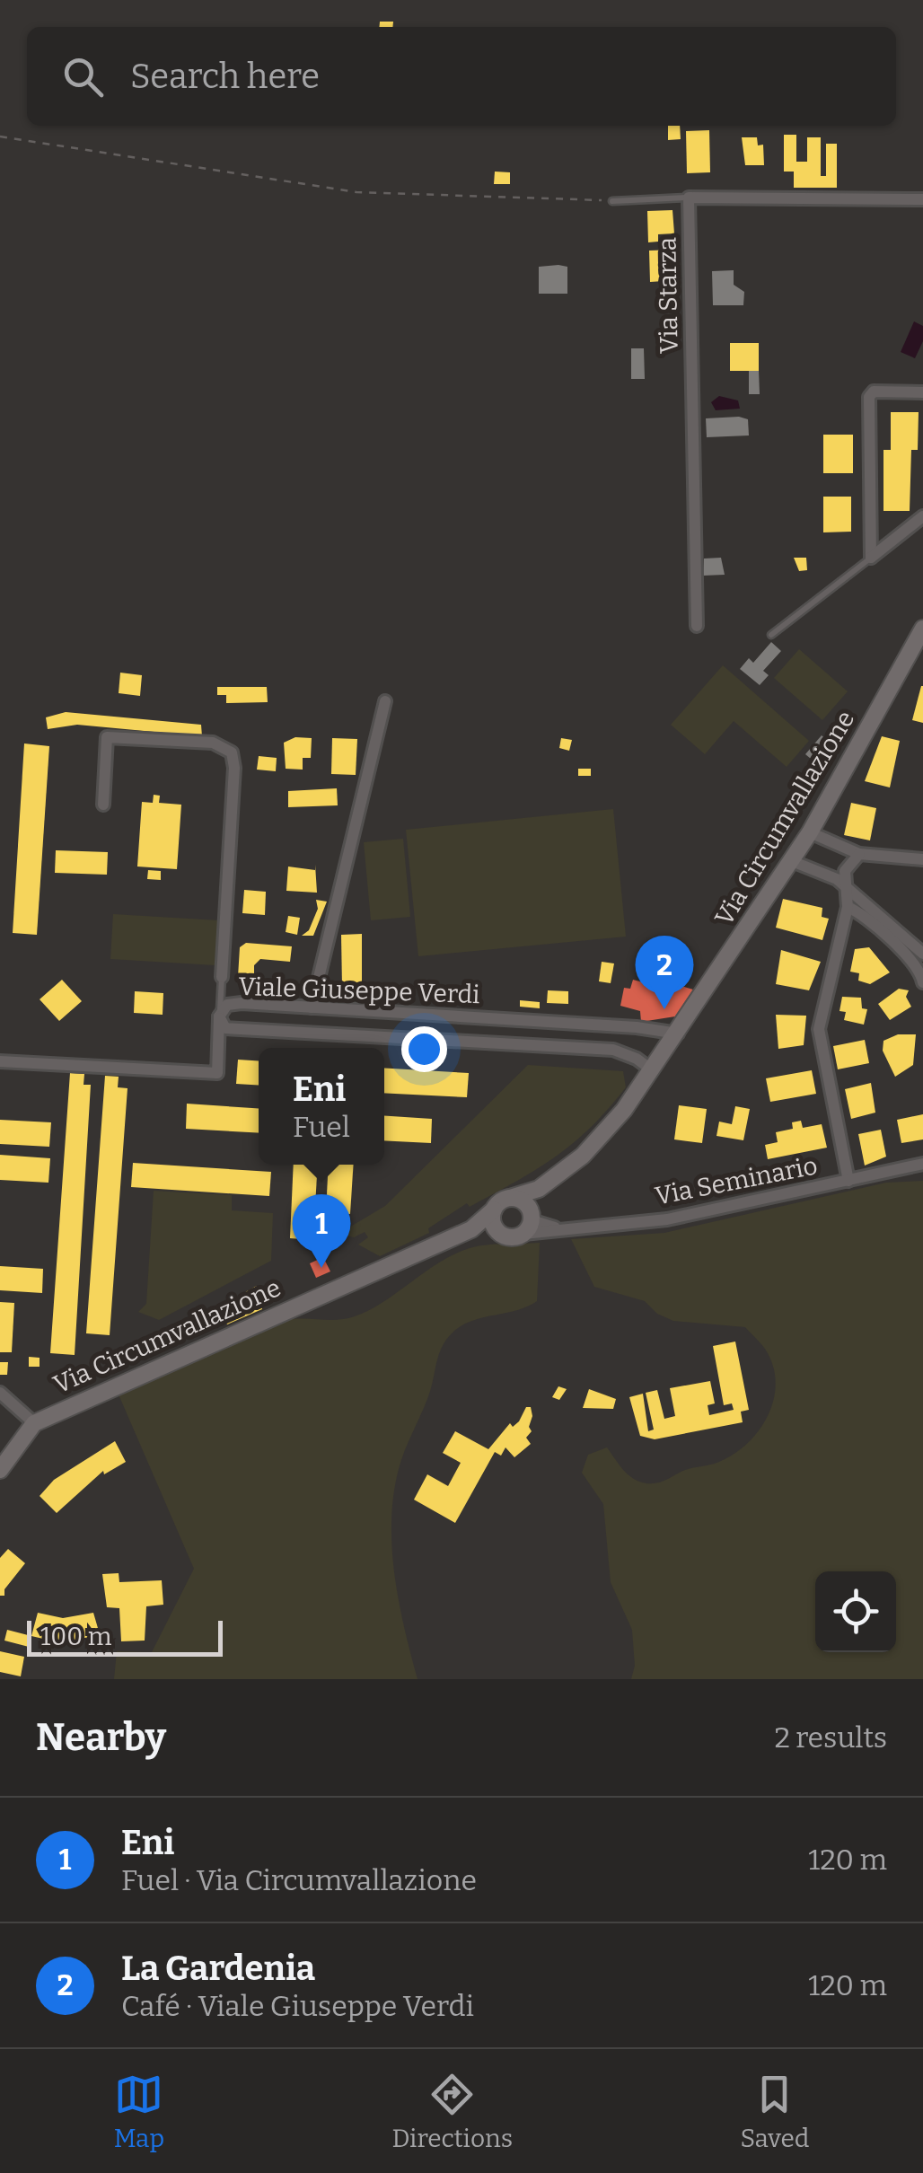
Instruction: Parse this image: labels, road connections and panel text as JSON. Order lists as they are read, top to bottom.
{
  "streets": {
    "street": [
      "Via Starza",
      "Via Circumvallazione",
      "Viale Giuseppe Verdi",
      "Via Seminario"
    ]
  },
  "crossings": [
    ["Via Circumvallazione", "Viale Giuseppe Verdi"],
    ["Via Circumvallazione", "Via Seminario"]
  ],
  "scale_bar": "100 m",
  "page": {
    "search": "Search here",
    "pins": ["2", "1"],
    "popup": ["Eni", "Fuel"],
    "scale": "100 m",
    "heading": ["Nearby", "2 results"],
    "list": [
      {
        "mark": "1",
        "name": "Eni",
        "note": "Fuel · Via Circumvallazione",
        "value": "120 m"
      },
      {
        "mark": "2",
        "name": "La Gardenia",
        "note": "Café · Viale Giuseppe Verdi",
        "value": "120 m"
      }
    ],
    "nav": ["Map", "Directions", "Saved"]
  }
}
